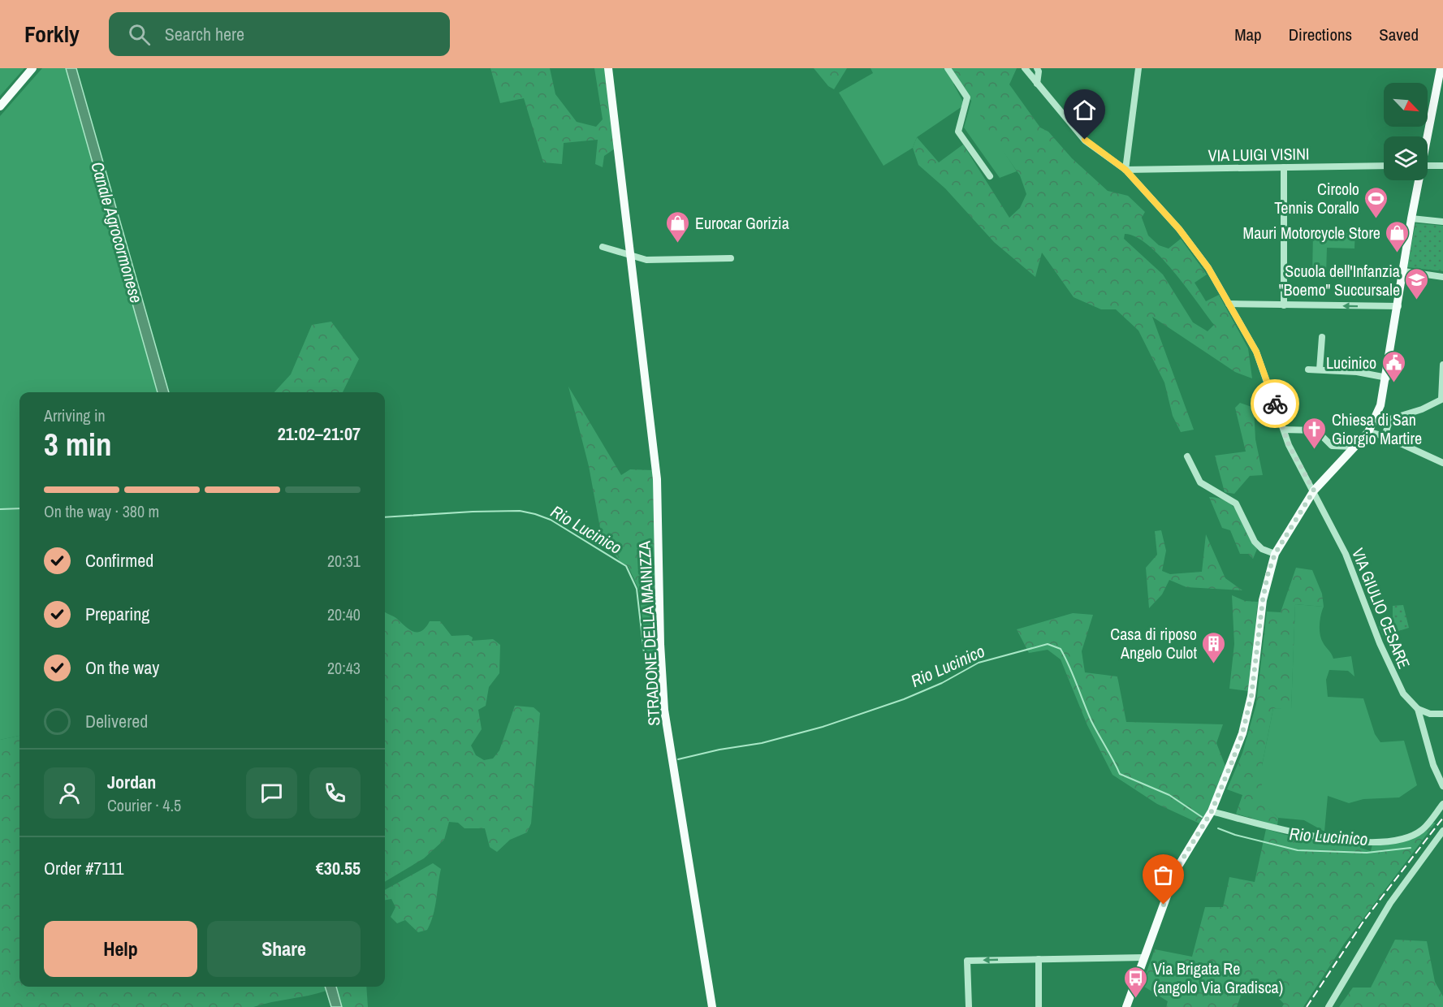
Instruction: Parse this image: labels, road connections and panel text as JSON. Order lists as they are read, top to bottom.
{
  "streets": {
    "main road": ["STRADONE DELLA MAINIZZA"],
    "street": ["VIA LUIGI VISINI", "VIA GIULIO CESARE"]
  },
  "crossings": [
    ["VIA LUIGI VISINI", "VIA GIULIO CESARE"]
  ],
  "water": ["Canale Agrocormonese", "Rio Lucinico"],
  "places": {
    "sports": ["Circolo Tennis Corallo"],
    "shop": ["Eurocar Gorizia", "Mauri Motorcycle Store"],
    "school or university": ["Scuola dell'Infanzia \"Boemo\" Succursale"],
    "public building": ["Lucinico"],
    "church": ["Chiesa di San Giorgio Martire"],
    "building": ["Casa di riposo Angelo Culot"],
    "bus stop": ["Via Brigata Re (angolo Via Gradisca)"]
  },
  "north": "bottom right",
  "page": {
    "header": "Forkly",
    "search": "Search here",
    "nav": ["Map", "Directions", "Saved"],
    "heading": ["3 min", "Arriving in", "21:02–21:07"],
    "panel": [
      "Jordan",
      "Courier · 4.5",
      "Order #7111",
      "€30.55"
    ],
    "bar": "On the way · 380 m",
    "list": [
      ["Confirmed", "20:31"],
      ["Preparing", "20:40"],
      ["On the way", "20:43"],
      "Delivered"
    ],
    "buttons": ["Help", "Share"]
  }
}
